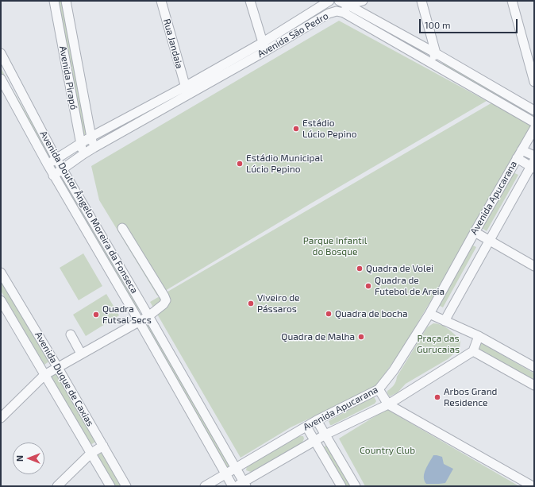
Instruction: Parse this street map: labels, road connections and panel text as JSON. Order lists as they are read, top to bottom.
{
  "streets": {
    "street": [
      "Avenida São Pedro",
      "Rua Jandaia",
      "Avenida Pirapó",
      "Avenida Apucarana",
      "Avenida Doutor Ângelo Moreira da Fonseca",
      "Avenida Duque de Caxias"
    ]
  },
  "crossings": [
    ["Avenida São Pedro", "Rua Jandaia"],
    ["Avenida São Pedro", "Avenida Pirapó"],
    ["Avenida São Pedro", "Avenida Doutor Ângelo Moreira da Fonseca"],
    ["Avenida Apucarana", "Avenida Doutor Ângelo Moreira da Fonseca"]
  ],
  "parks": ["Parque Infantil do Bosque", "Praça das Gurucaias", "Country Club"],
  "places": [
    "Estádio Lúcio Pepino",
    "Estádio Municipal Lúcio Pepino",
    "Quadra de Volei",
    "Quadra de Futebol de Areia",
    "Viveiro de Pássaros",
    "Quadra de bocha",
    "Quadra Futsal Secs",
    "Quadra de Malha",
    "Arbos Grand Residence"
  ],
  "scale_bar": "100 m",
  "north": "left"
}
